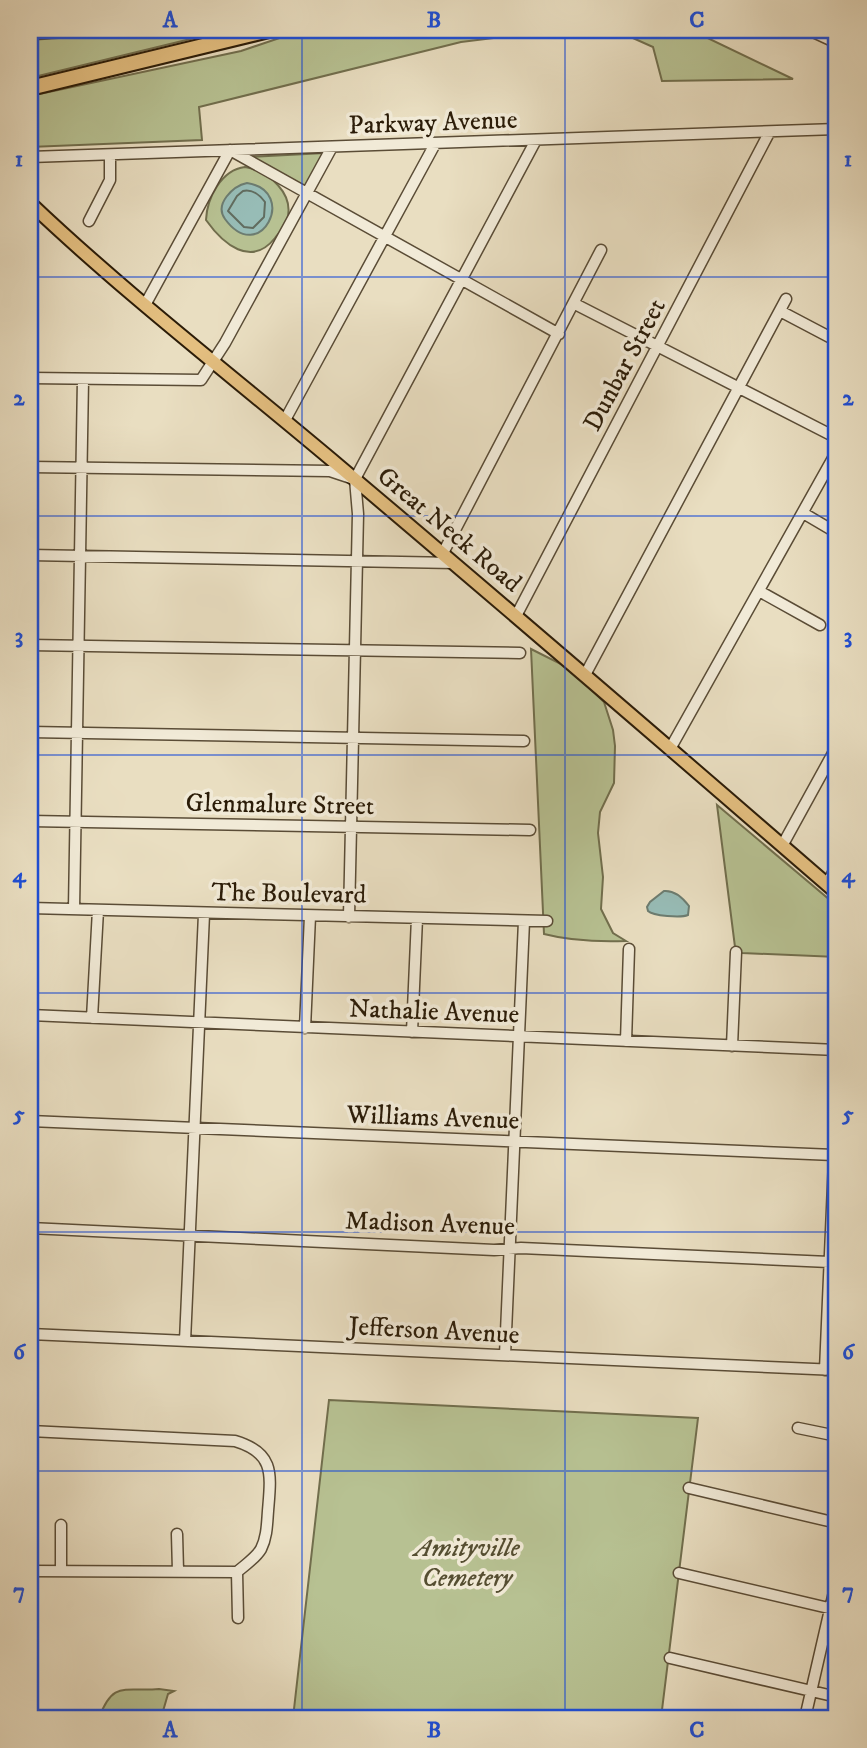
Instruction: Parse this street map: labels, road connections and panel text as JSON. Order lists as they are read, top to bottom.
{
  "streets": {
    "main road": ["Great Neck Road"],
    "street": [
      "Parkway Avenue",
      "Dunbar Street",
      "Glenmalure Street",
      "The Boulevard",
      "Nathalie Avenue",
      "Williams Avenue",
      "Madison Avenue",
      "Jefferson Avenue"
    ]
  },
  "crossings": [
    ["Parkway Avenue", "Dunbar Street"],
    ["Dunbar Street", "Great Neck Road"]
  ],
  "parks": ["Amityville Cemetery"],
  "grid": {
    "columns": ["A", "B", "C"],
    "rows": [
      "1",
      "2",
      "3",
      "4",
      "5",
      "6",
      "7"
    ]
  }
}
